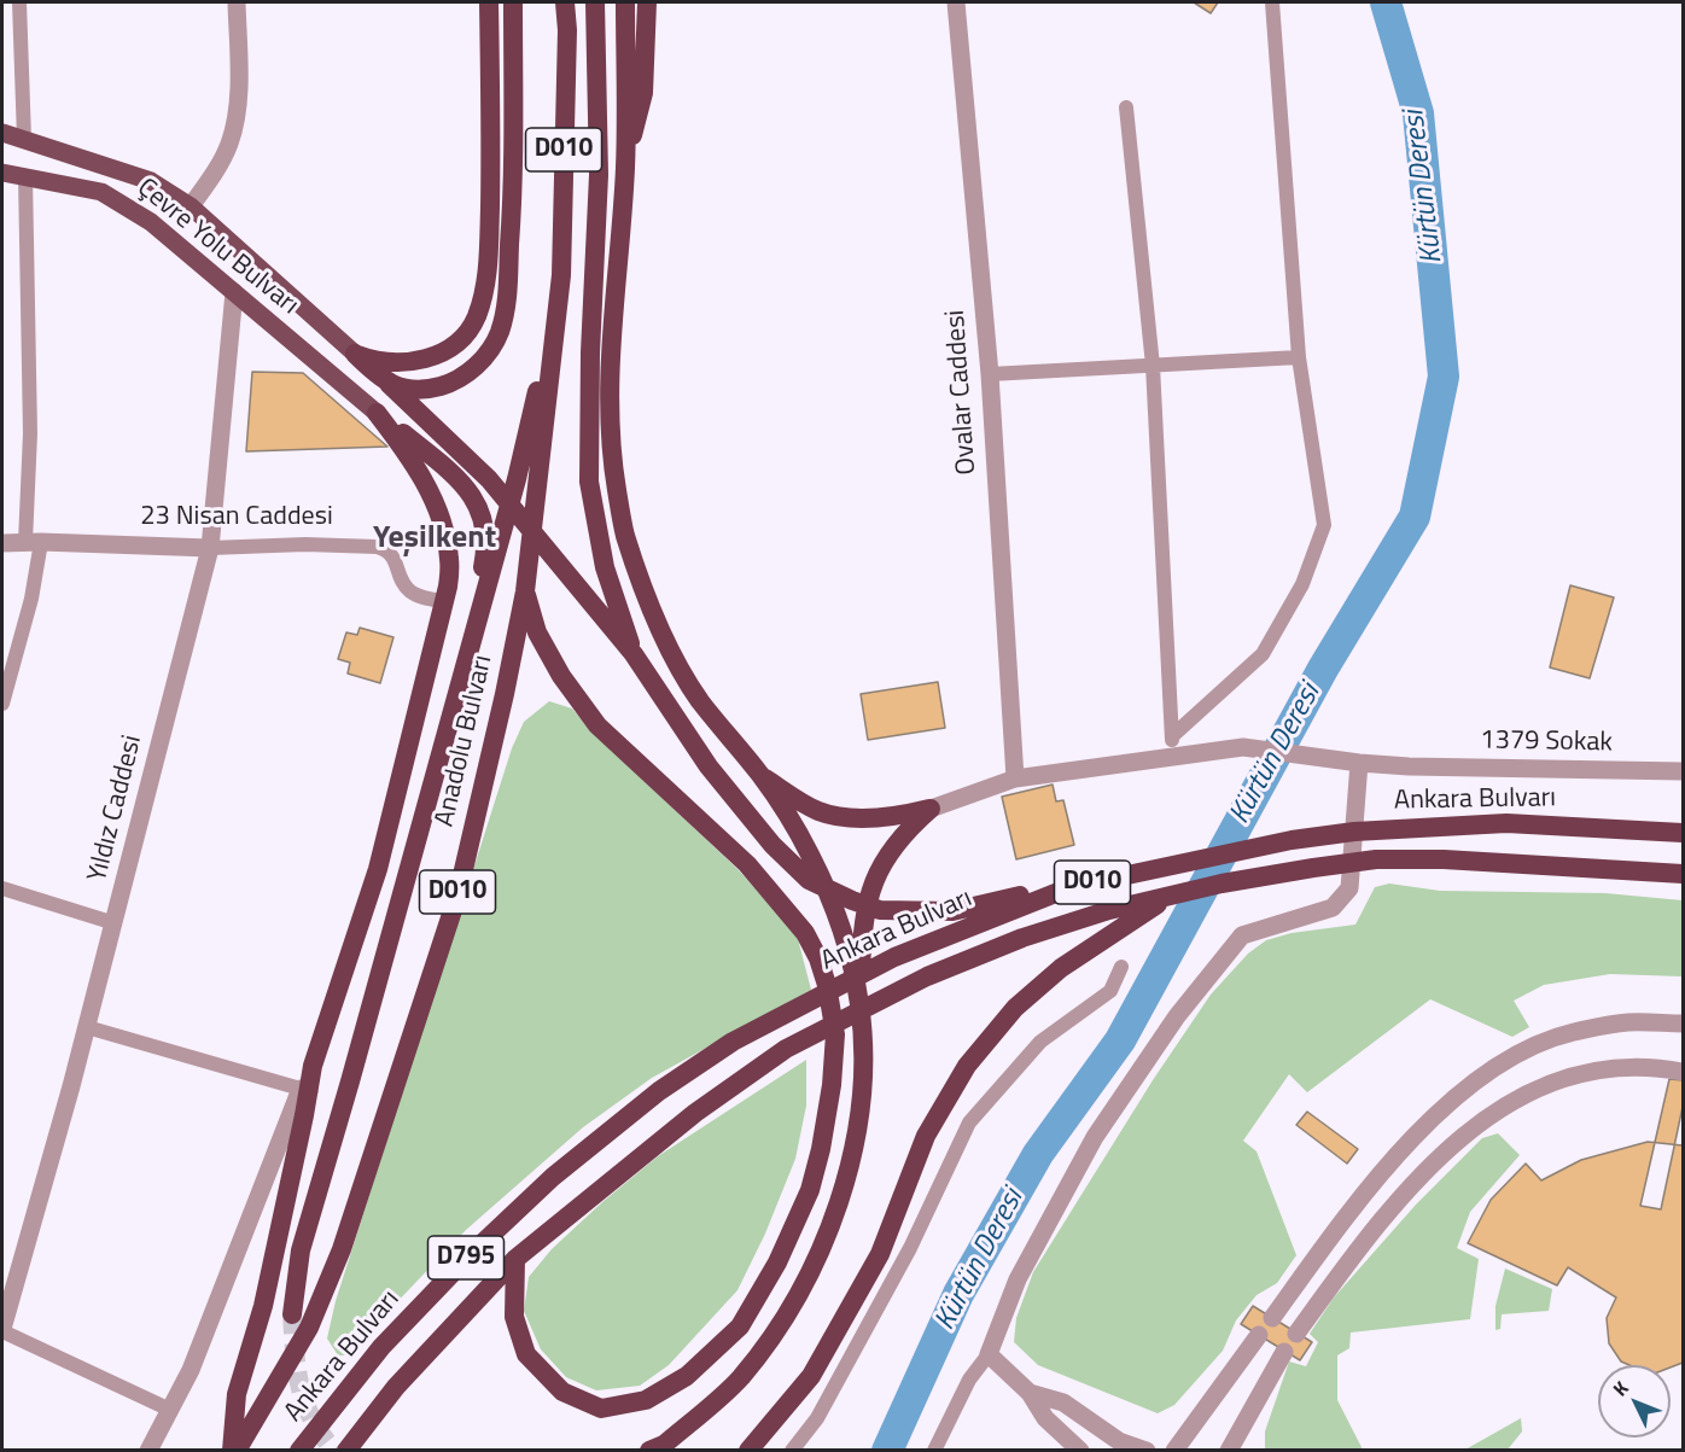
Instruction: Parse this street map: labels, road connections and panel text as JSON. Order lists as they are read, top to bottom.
{
  "streets": {
    "highway": [
      "D010",
      "Anadolu Bulvarı",
      "Ankara Bulvarı",
      "D795"
    ],
    "main road": ["Çevre Yolu Bulvarı"],
    "street": [
      "Ovalar Caddesi",
      "23 Nisan Caddesi",
      "1379 Sokak",
      "Yıldız Caddesi"
    ]
  },
  "crossings": [
    ["Çevre Yolu Bulvarı", "Yıldız Caddesi"],
    ["Ovalar Caddesi", "1379 Sokak"],
    ["23 Nisan Caddesi", "Yıldız Caddesi"]
  ],
  "districts": ["Yeşilkent"],
  "water": ["Kürtün Deresi"],
  "north": "top left"
}
